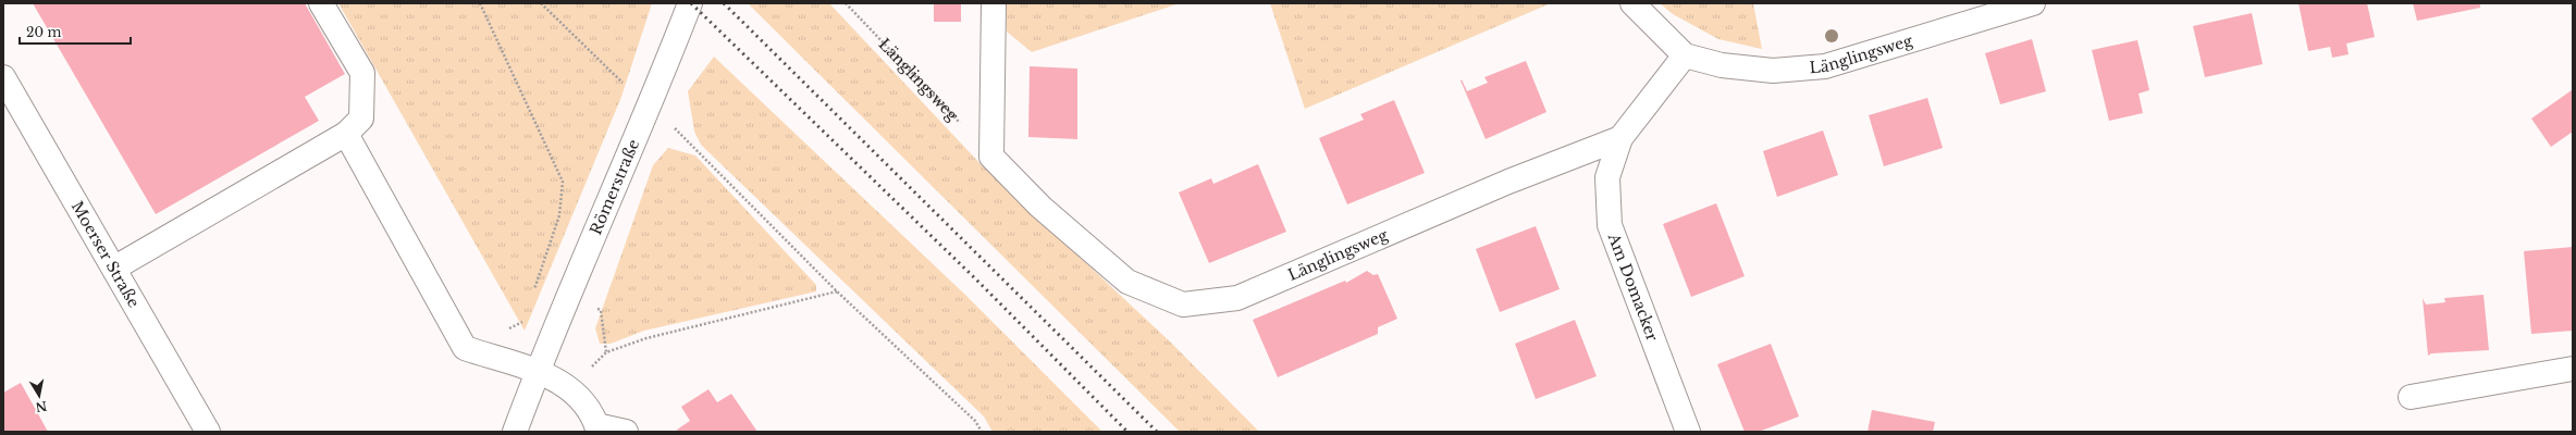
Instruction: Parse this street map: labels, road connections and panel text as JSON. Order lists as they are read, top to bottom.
{
  "streets": {
    "street": [
      "Länglingsweg",
      "Römerstraße",
      "Moerser Straße",
      "Am Domacker"
    ]
  },
  "crossings": [
    ["Länglingsweg", "Am Domacker"]
  ],
  "scale_bar": "20 m",
  "north": "bottom"
}
